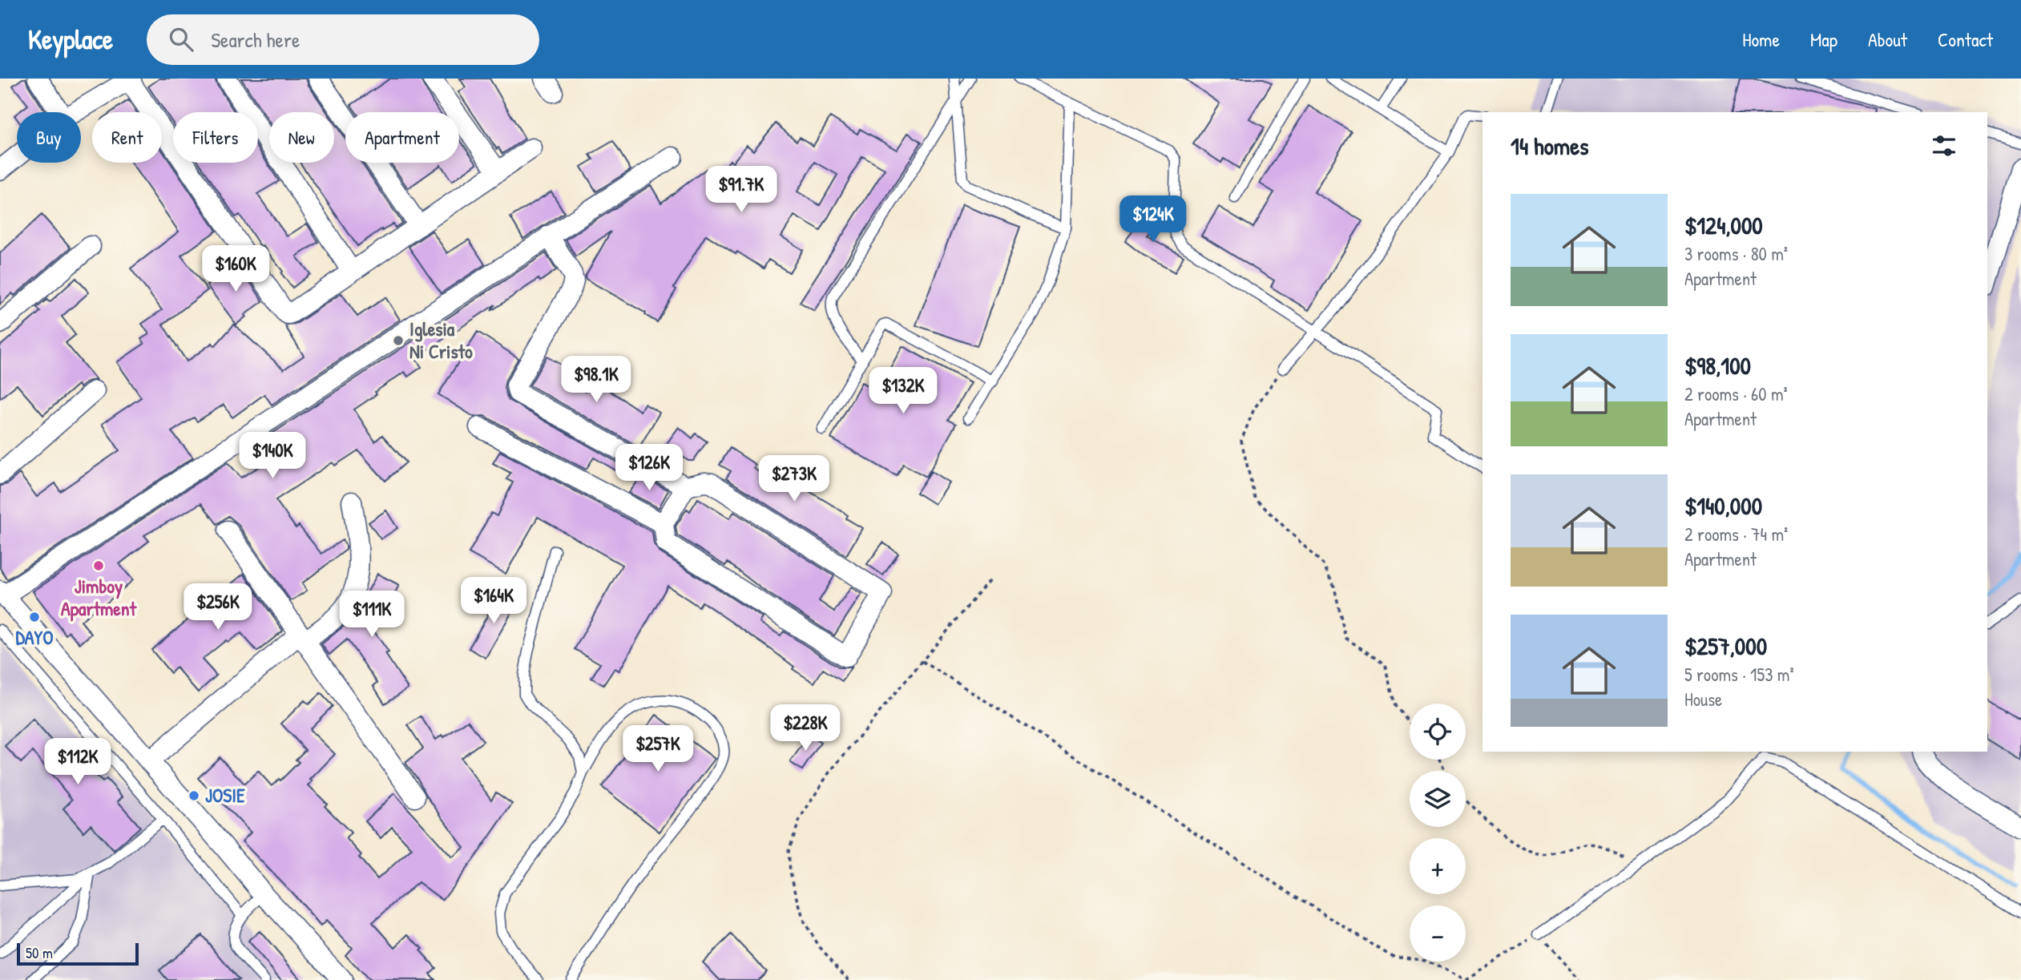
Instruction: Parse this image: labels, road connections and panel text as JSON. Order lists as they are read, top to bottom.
{
  "places": [
    "Iglesia Ni Cristo",
    "Jimboy Apartment",
    "DAYO",
    "JOSIE"
  ],
  "scale_bar": "50 m",
  "page": {
    "header": "Keyplace",
    "search": "Search here",
    "nav": [
      "Home",
      "Map",
      "About",
      "Contact"
    ],
    "chip": [
      "Buy",
      "Rent",
      "Filters",
      "New",
      "Apartment"
    ],
    "heading": "14 homes",
    "price": [
      "$91.7K",
      "$124K",
      "$160K",
      "$98.1K",
      "$132K",
      "$140K",
      "$126K",
      "$273K",
      "$164K",
      "$256K",
      "$111K",
      "$228K",
      "$257K",
      "$112K"
    ],
    "list": [
      {
        "name": "$124,000",
        "note": "3 rooms · 80 m² · Apartment"
      },
      {
        "name": "$98,100",
        "note": "2 rooms · 60 m² · Apartment"
      },
      {
        "name": "$140,000",
        "note": "2 rooms · 74 m² · Apartment"
      },
      {
        "name": "$257,000",
        "note": "5 rooms · 153 m² · House"
      }
    ],
    "map_buttons": ["+", "−"],
    "scale": "50 m"
  }
}
